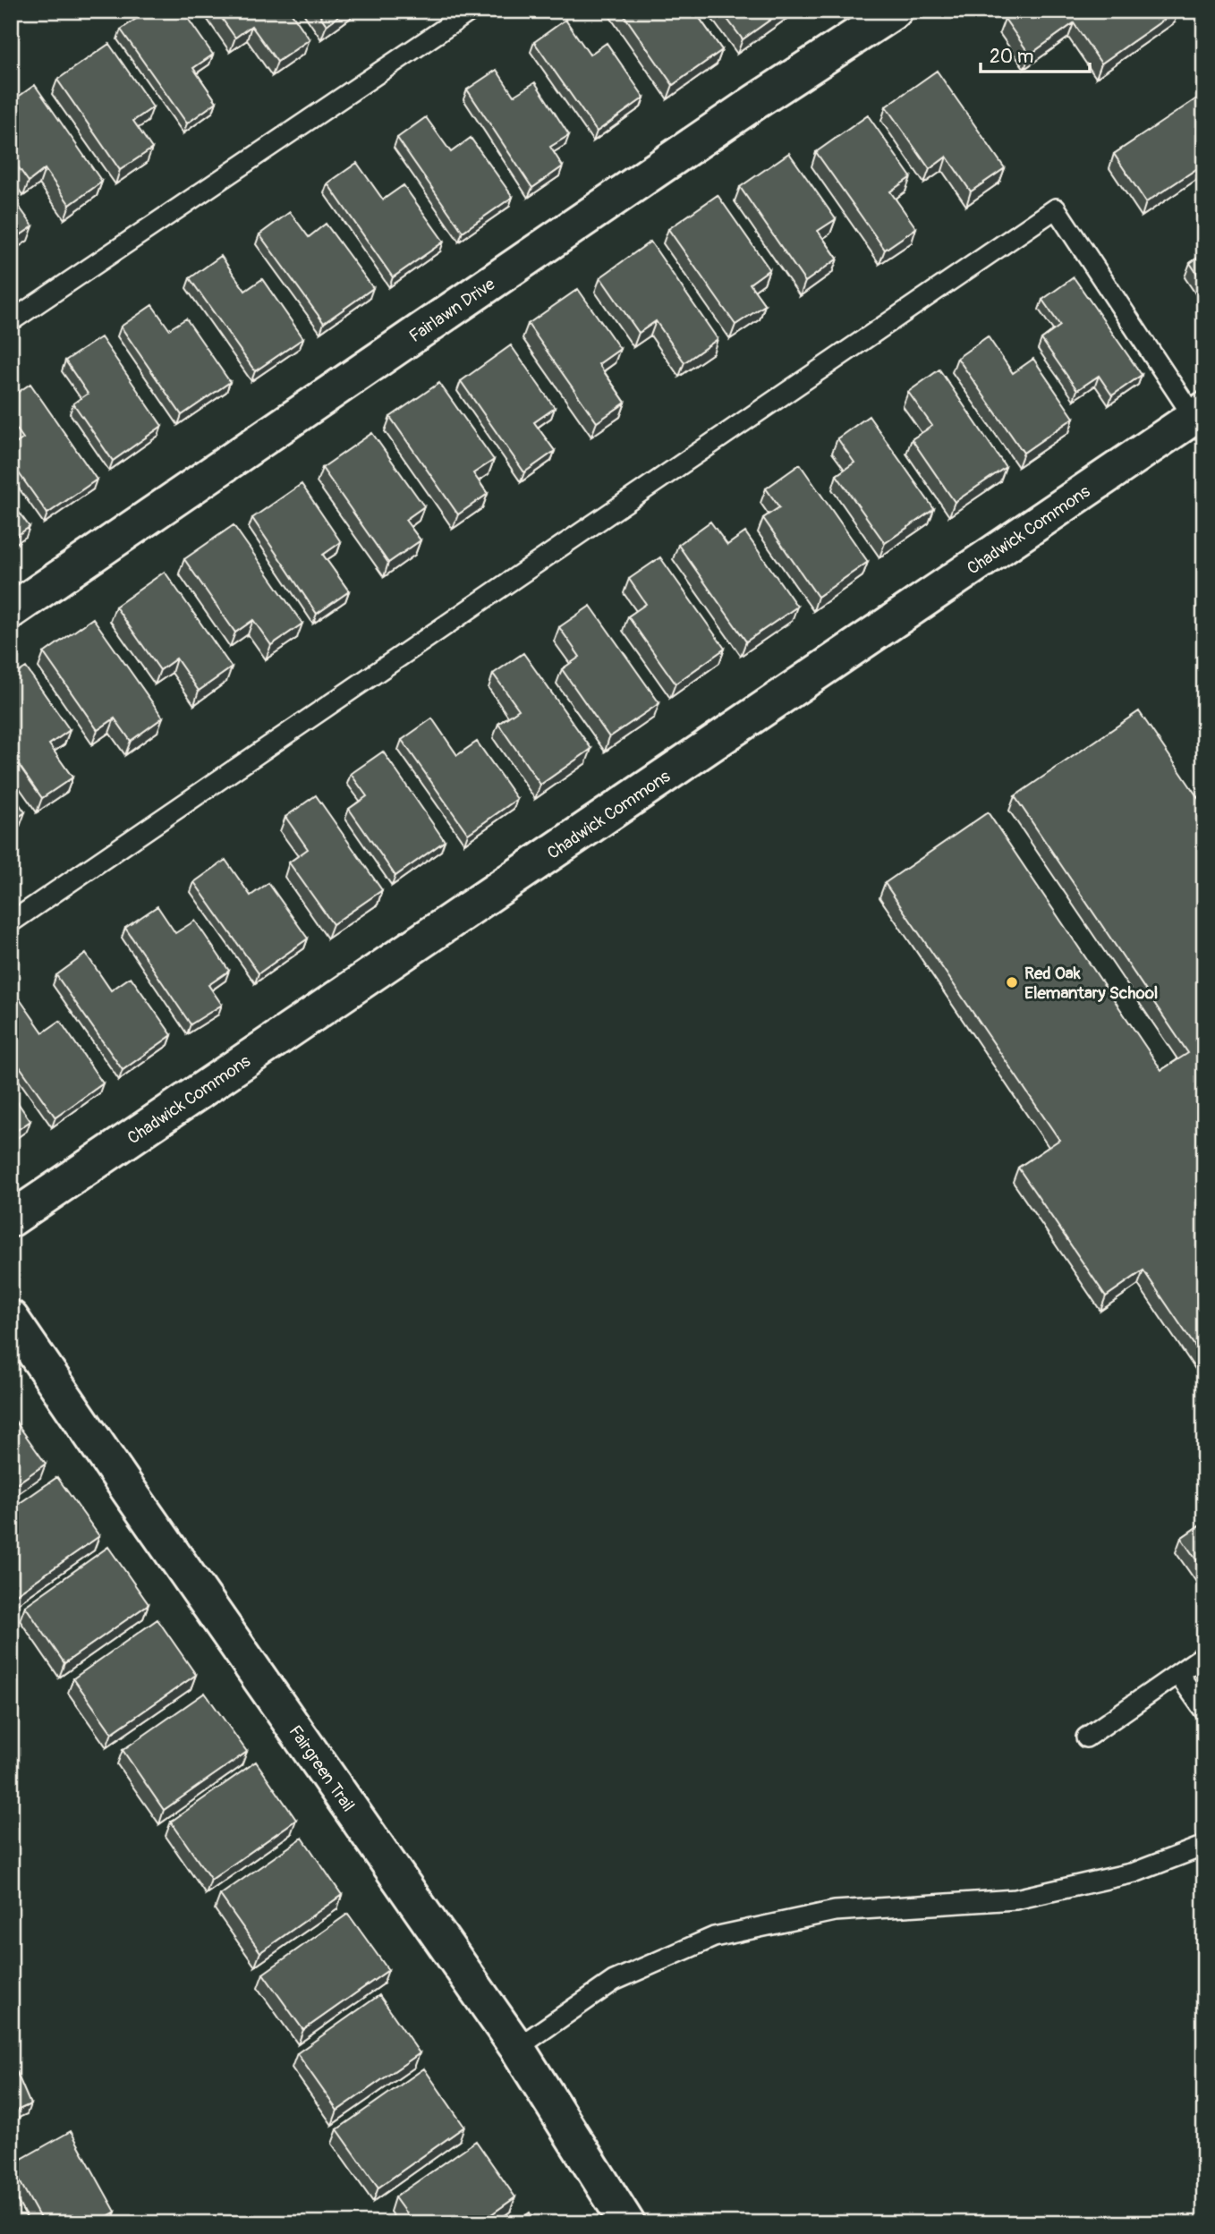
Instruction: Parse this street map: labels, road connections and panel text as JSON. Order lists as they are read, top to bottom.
{
  "streets": {
    "street": ["Fairlawn Drive", "Chadwick Commons", "Fairgreen Trail"]
  },
  "places": ["Red Oak Elemantary School"],
  "scale_bar": "20 m"
}
